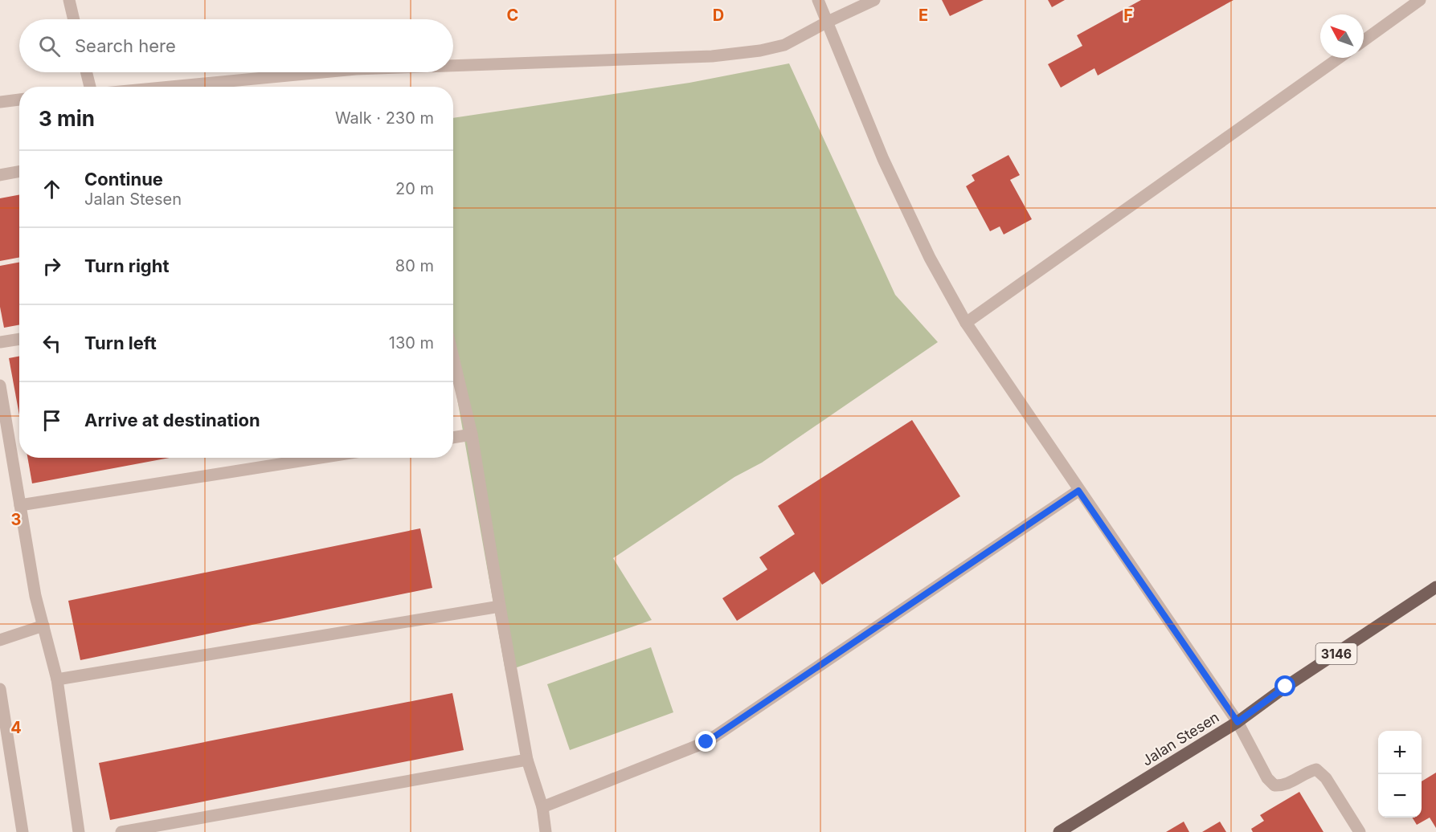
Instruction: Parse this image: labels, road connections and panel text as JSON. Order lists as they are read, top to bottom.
{
  "streets": {
    "main road": ["3146", "Jalan Stesen"]
  },
  "north": "top left",
  "page": {
    "search": "Search here",
    "heading": ["3 min", "Walk · 230 m"],
    "list": [
      ["Continue", "Jalan Stesen", "20 m"],
      ["Turn right", "80 m"],
      ["Turn left", "130 m"],
      "Arrive at destination"
    ],
    "map_buttons": ["+", "−"]
  },
  "grid": {
    "columns": [
      "C",
      "D",
      "E",
      "F"
    ],
    "rows": ["3", "4"]
  }
}
